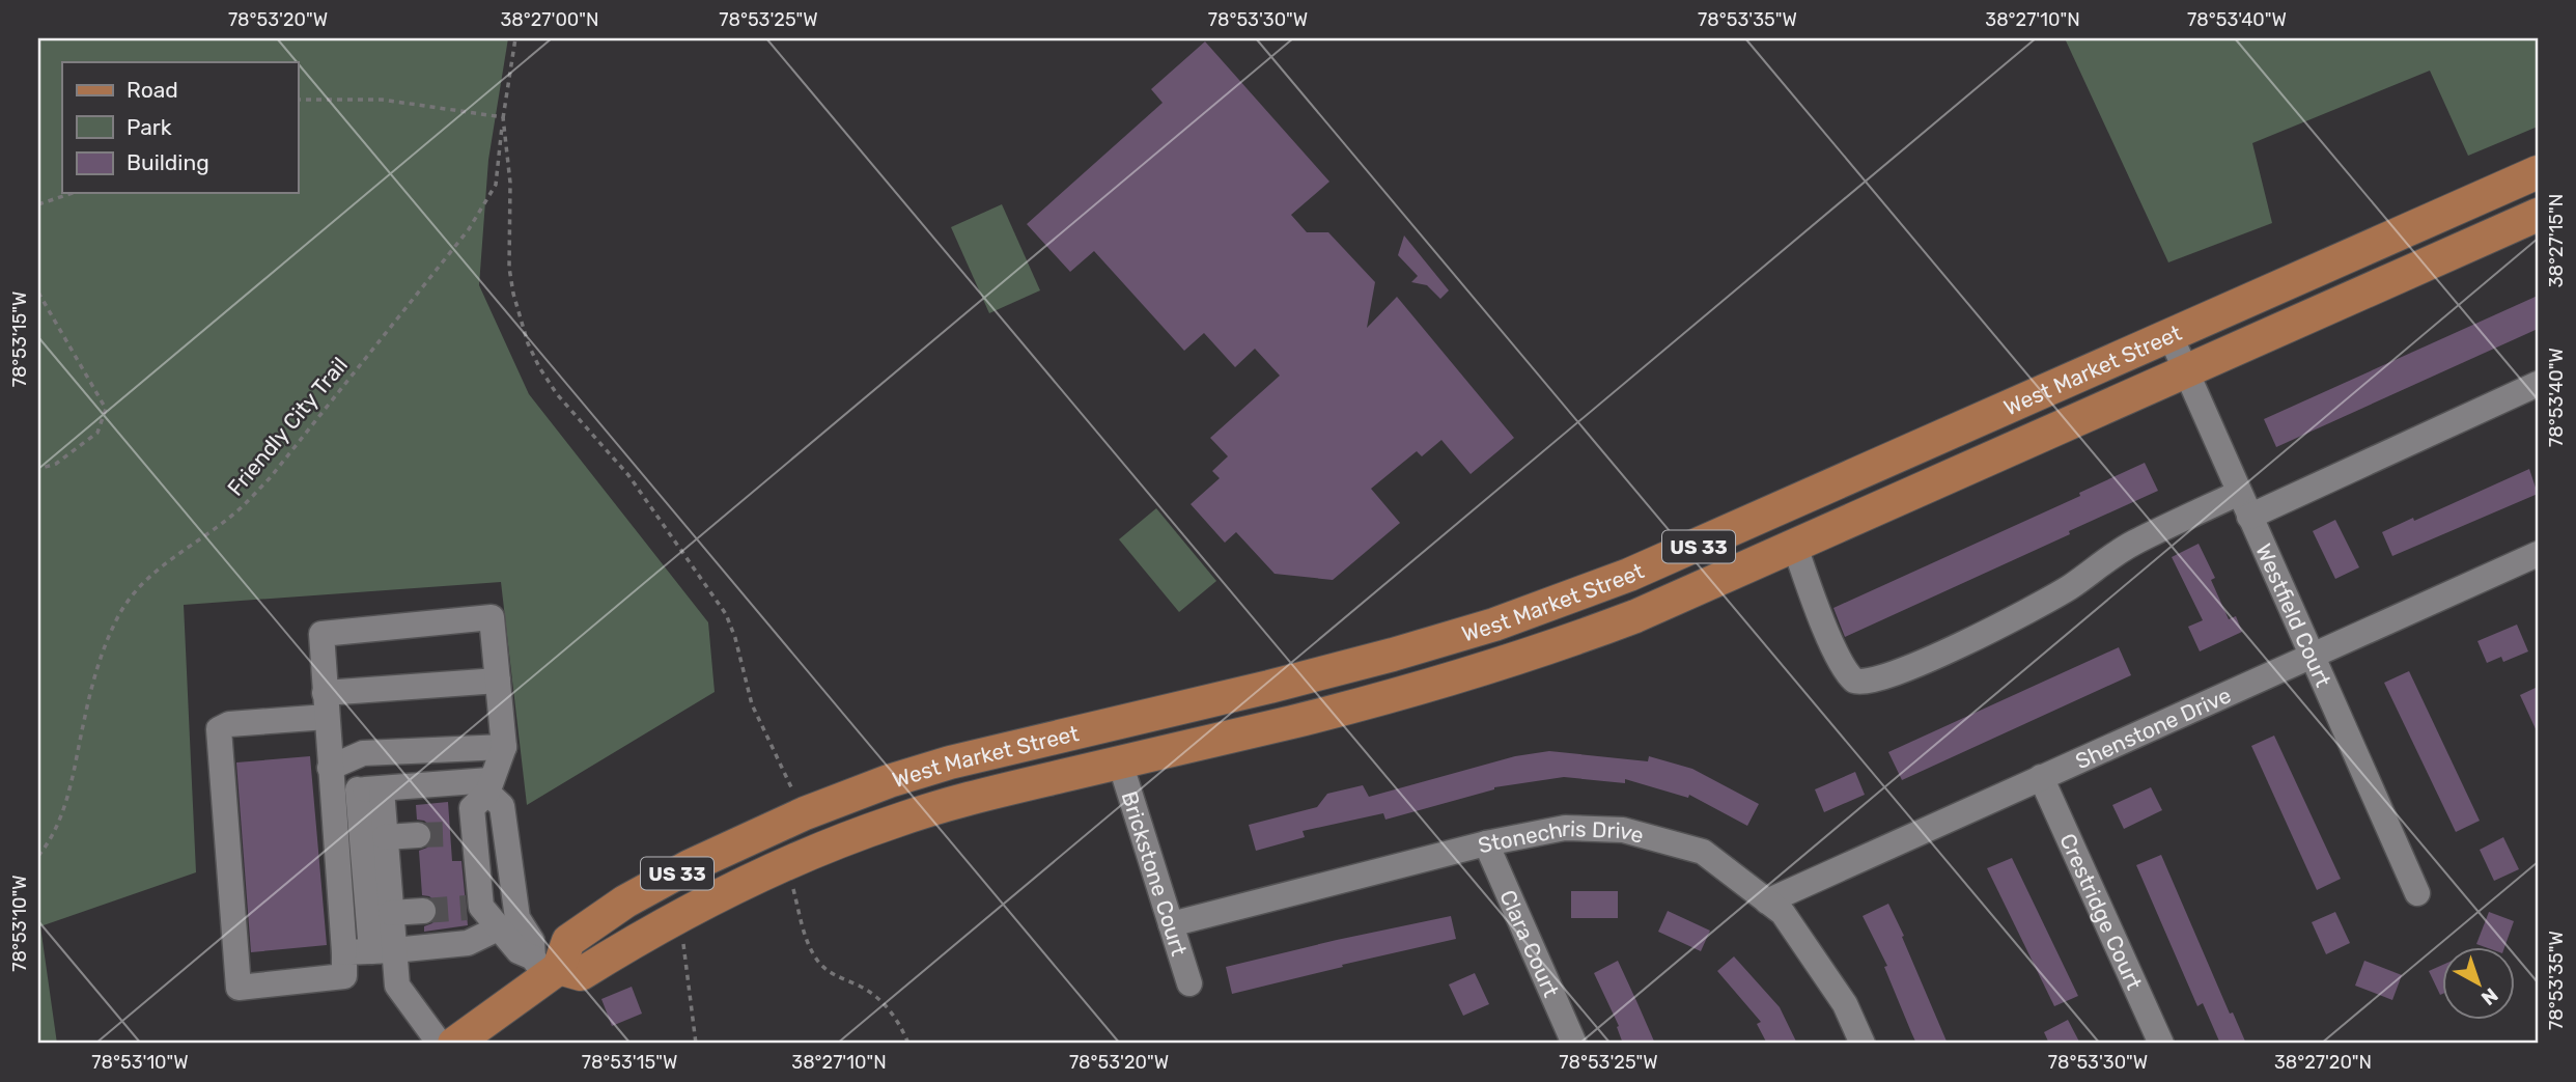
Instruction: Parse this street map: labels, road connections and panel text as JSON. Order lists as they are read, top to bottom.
{
  "streets": {
    "main road": ["West Market Street", "US 33"],
    "street": [
      "Westfield Court",
      "Shenstone Drive",
      "Stonechris Drive",
      "Brickstone Court",
      "Crestridge Court",
      "Clara Court"
    ],
    "path": ["Friendly City Trail"]
  },
  "crossings": [
    ["West Market Street", "Westfield Court"],
    ["West Market Street", "Brickstone Court"],
    ["Westfield Court", "Shenstone Drive"],
    ["Shenstone Drive", "Stonechris Drive"],
    ["Shenstone Drive", "Crestridge Court"],
    ["Stonechris Drive", "Brickstone Court"],
    ["Stonechris Drive", "Clara Court"]
  ],
  "legend": ["Road", "Park", "Building"],
  "north": "bottom right",
  "coordinates": [
    "78°53'20\"W",
    "38°27'00\"N",
    "78°53'25\"W",
    "78°53'30\"W",
    "78°53'35\"W",
    "38°27'10\"N",
    "78°53'40\"W",
    "38°27'15\"N",
    "78°53'15\"W",
    "78°53'10\"W",
    "38°27'20\"N"
  ]
}
